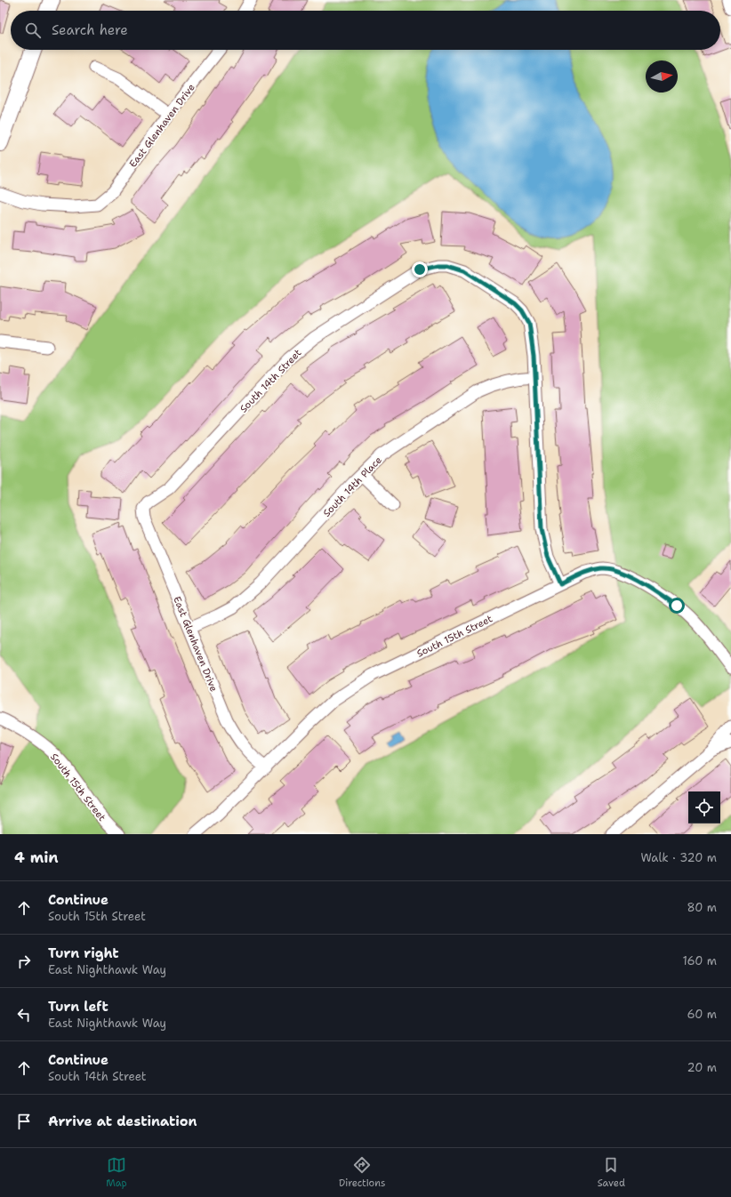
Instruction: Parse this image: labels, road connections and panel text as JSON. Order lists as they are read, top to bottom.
{
  "streets": {
    "street": [
      "East Glenhaven Drive",
      "South 14th Street",
      "South 14th Place",
      "South 15th Street"
    ]
  },
  "crossings": [
    ["East Glenhaven Drive", "South 14th Street"],
    ["East Glenhaven Drive", "South 14th Place"],
    ["East Glenhaven Drive", "South 15th Street"],
    ["South 14th Street", "South 14th Place"]
  ],
  "north": "right",
  "page": {
    "search": "Search here",
    "heading": ["4 min", "Walk · 320 m"],
    "list": [
      ["Continue", "South 15th Street", "80 m"],
      ["Turn right", "East Nighthawk Way", "160 m"],
      ["Turn left", "East Nighthawk Way", "60 m"],
      ["Continue", "South 14th Street", "20 m"],
      "Arrive at destination"
    ],
    "nav": ["Map", "Directions", "Saved"]
  }
}
